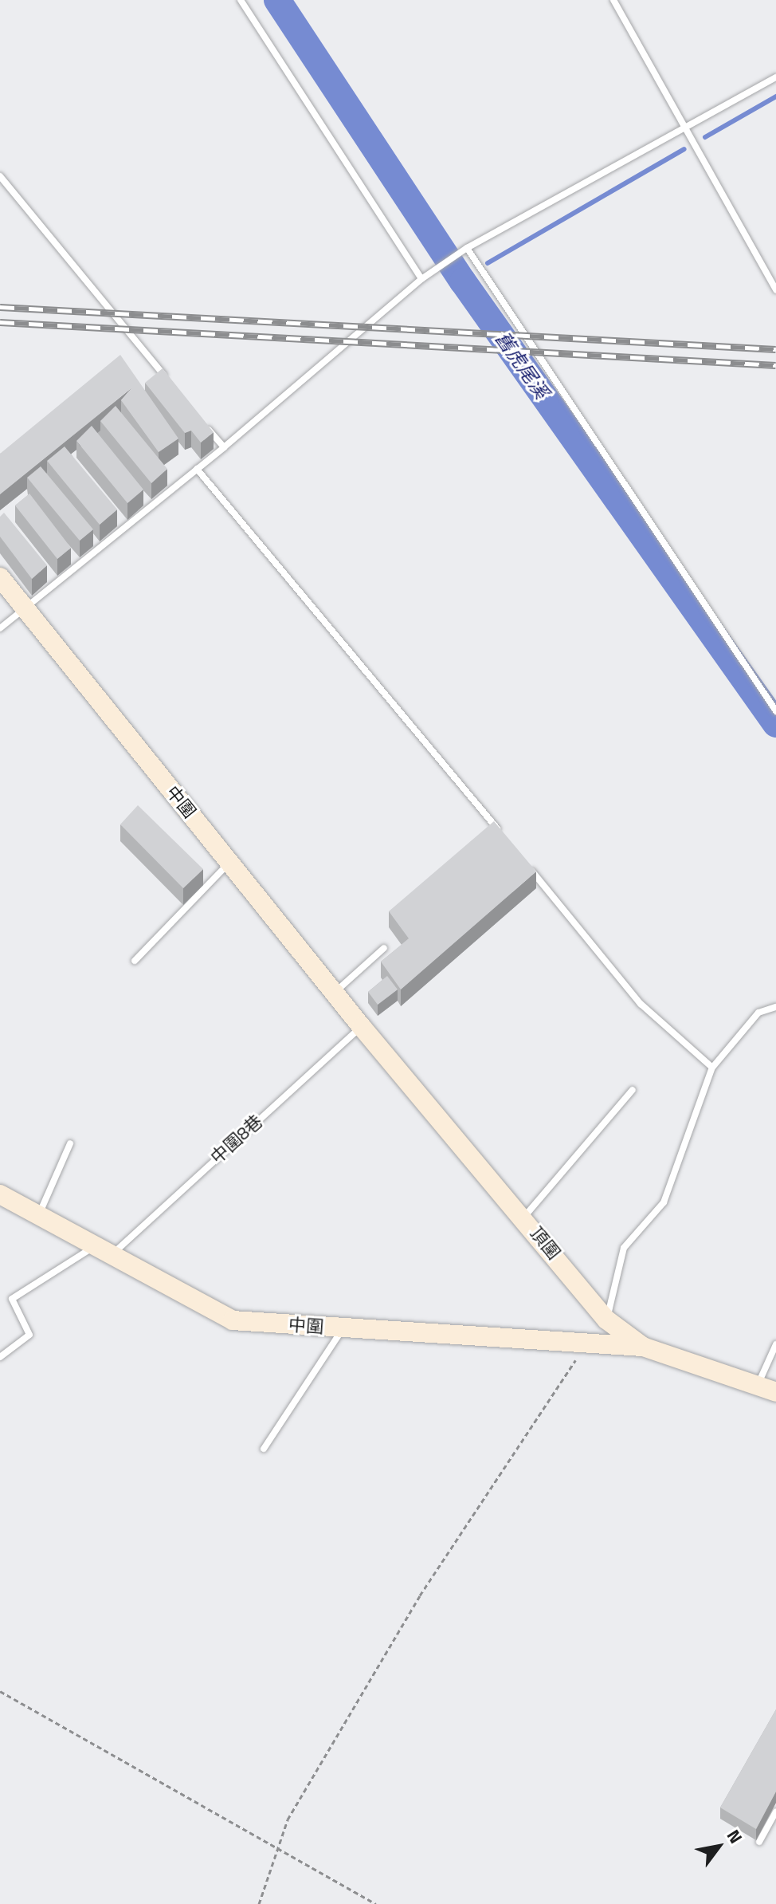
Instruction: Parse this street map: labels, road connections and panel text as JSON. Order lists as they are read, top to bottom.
{
  "streets": {
    "street": ["中圍", "頂圍"],
    "lane": ["中圍8巷"]
  },
  "crossings": [
    ["中圍", "中圍8巷"],
    ["中圍", "頂圍"],
    ["中圍8巷", "頂圍"]
  ],
  "water": ["舊虎尾溪"],
  "north": "top right"
}
